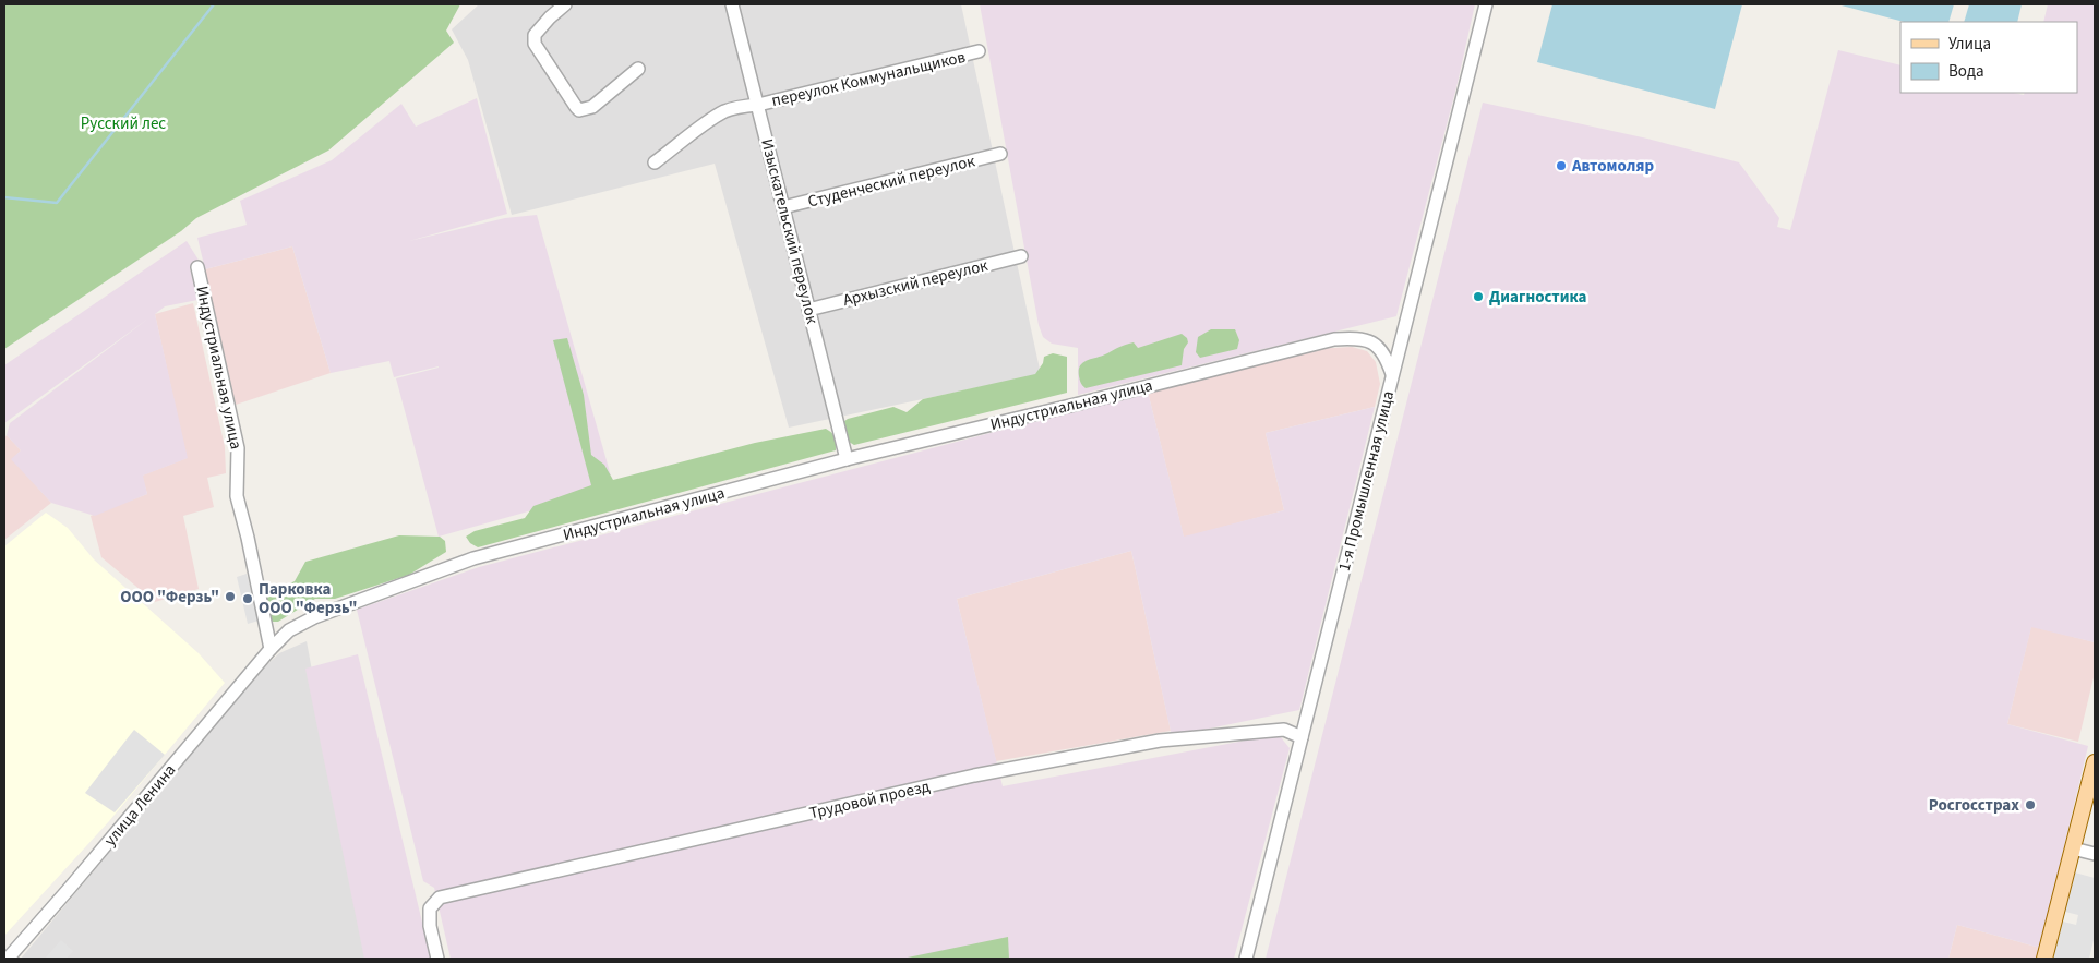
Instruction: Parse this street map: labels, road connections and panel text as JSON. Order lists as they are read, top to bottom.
{
  "streets": {
    "street": [
      "переулок Коммунальщиков",
      "Студенческий переулок",
      "Изыскательский переулок",
      "Архызский переулок",
      "Индустриальная улица",
      "1-я Промышленная улица",
      "Трудовой проезд",
      "улица Ленина"
    ]
  },
  "crossings": [
    ["переулок Коммунальщиков", "Изыскательский переулок"],
    ["Студенческий переулок", "Изыскательский переулок"],
    ["Изыскательский переулок", "Архызский переулок"],
    ["Изыскательский переулок", "Индустриальная улица"],
    ["Индустриальная улица", "1-я Промышленная улица"],
    ["Индустриальная улица", "улица Ленина"],
    ["1-я Промышленная улица", "Трудовой проезд"]
  ],
  "parks": ["Русский лес"],
  "places": [
    "Автомоляр",
    "Диагностика",
    "ООО \"Ферзь\"",
    "Парковка ООО \"Ферзь\"",
    "Росгосстрах"
  ],
  "legend": ["Улица", "Вода"]
}
